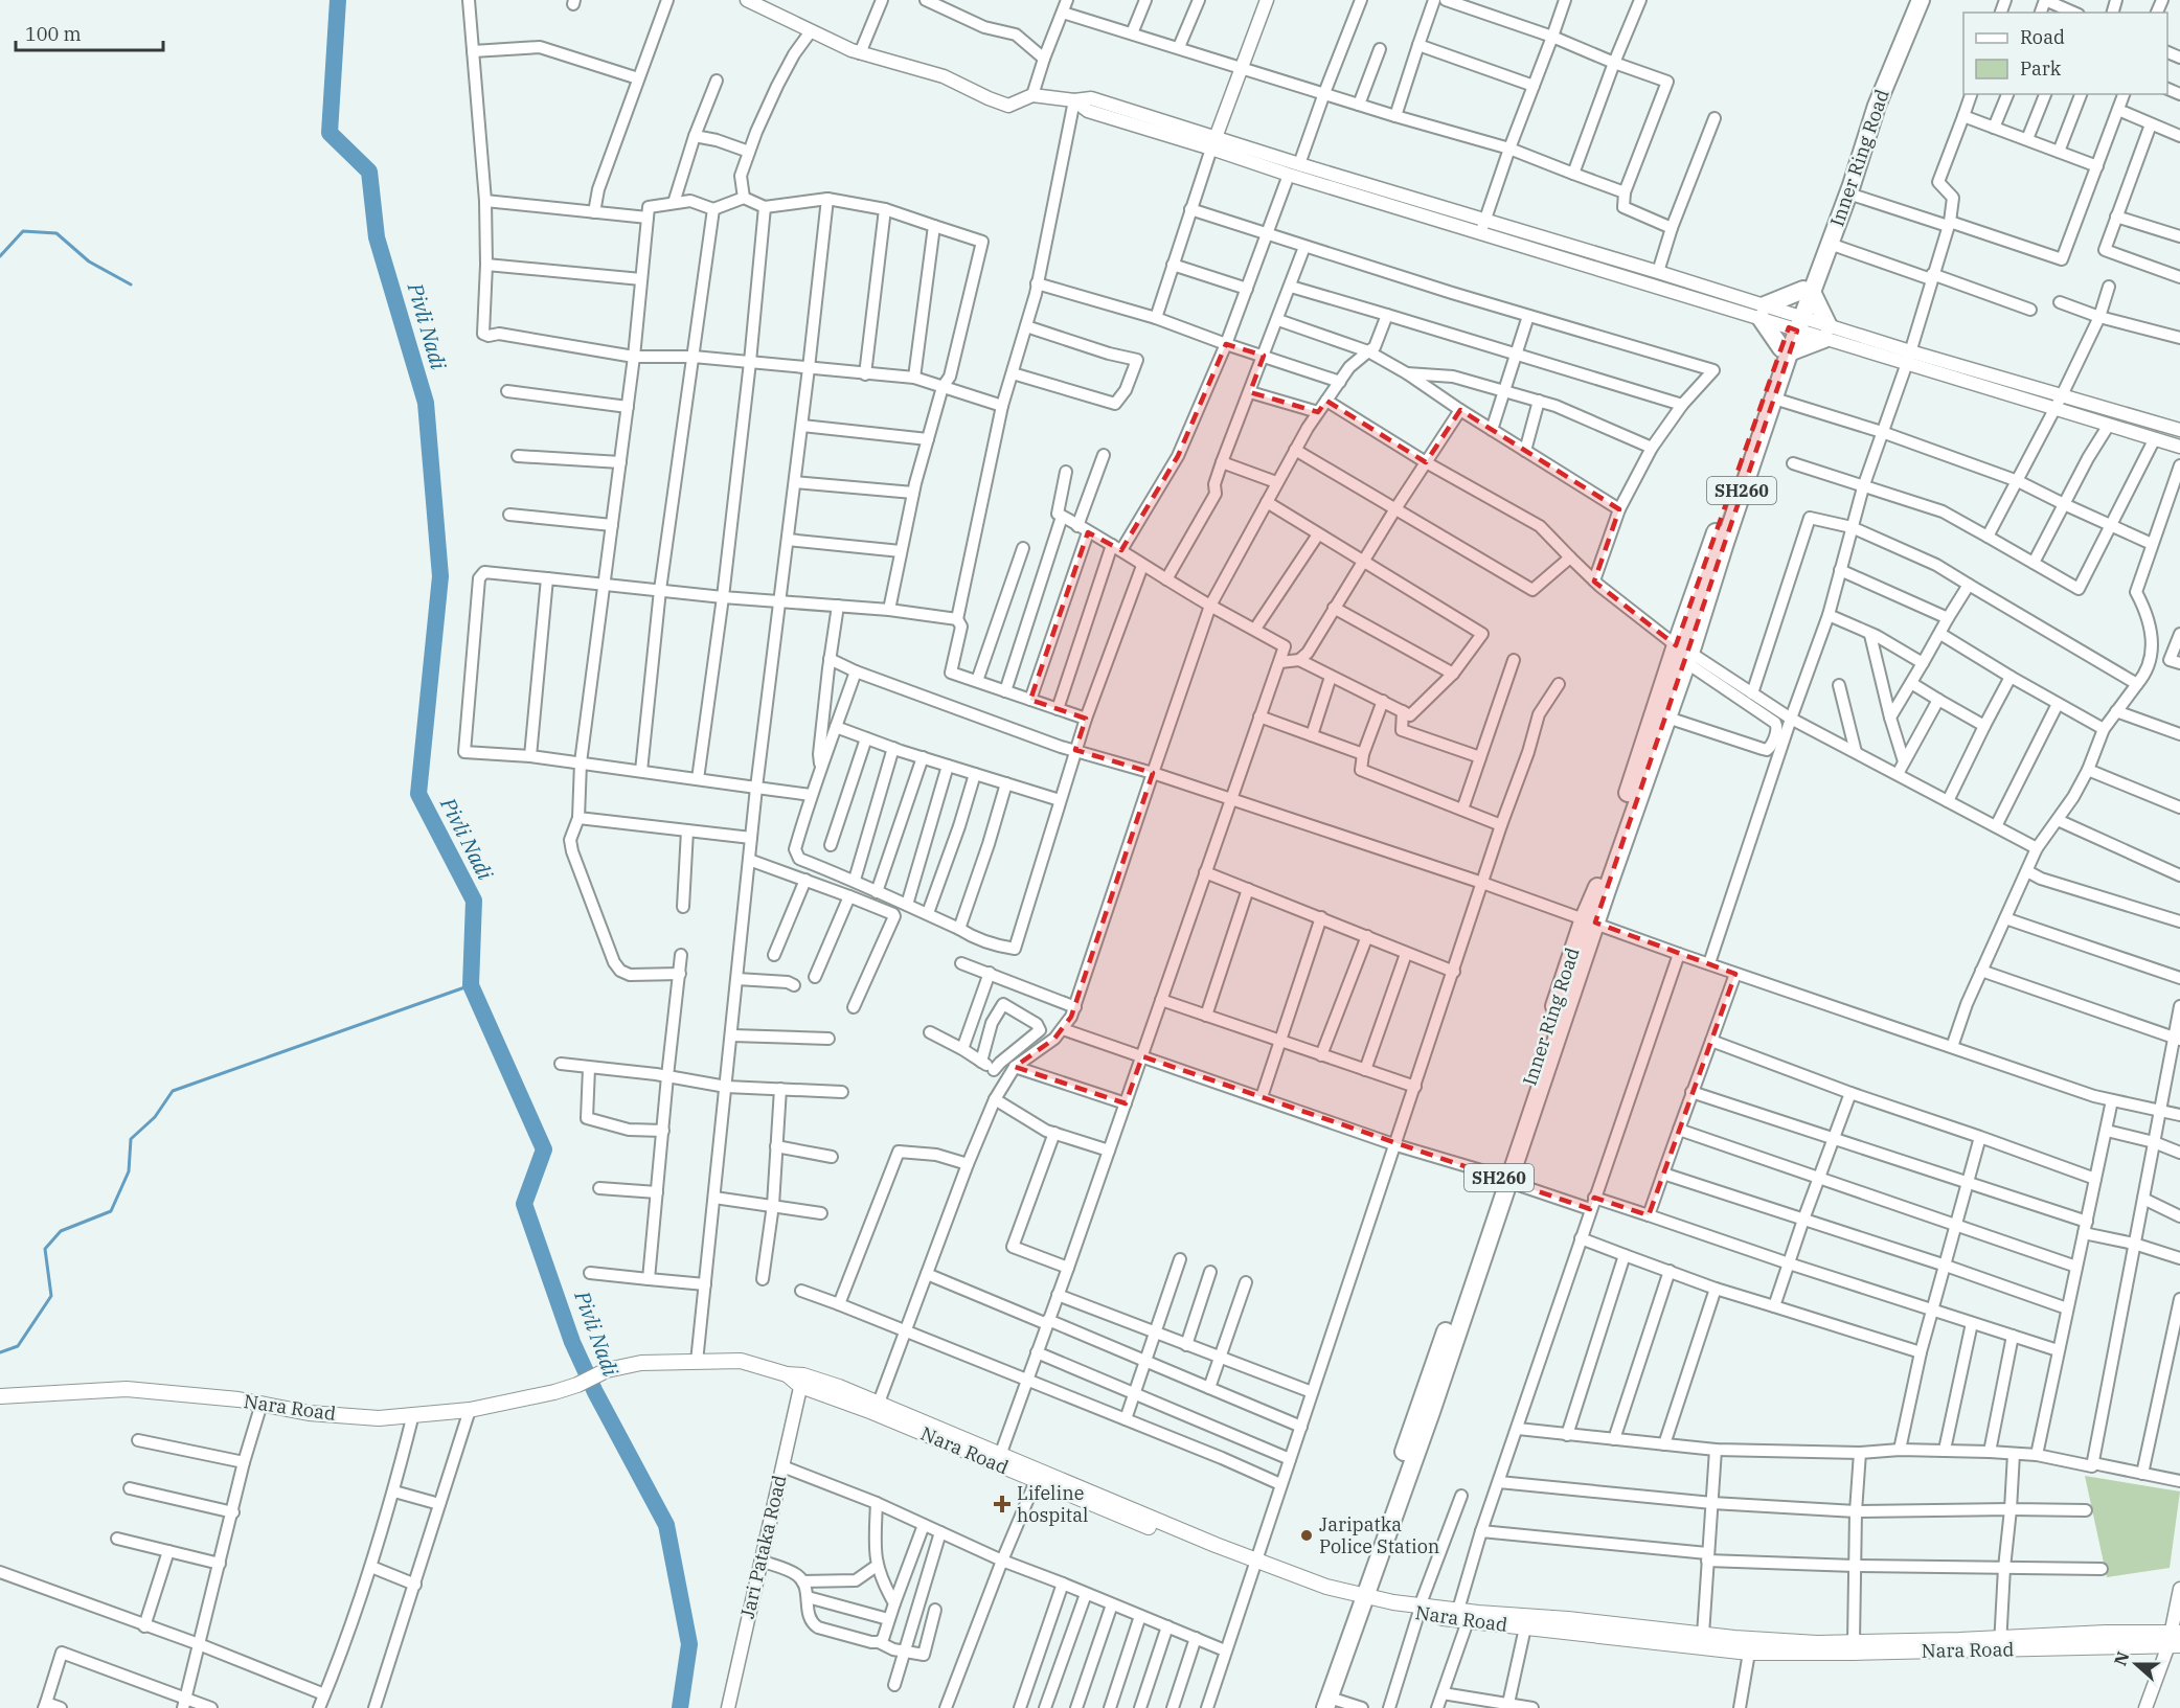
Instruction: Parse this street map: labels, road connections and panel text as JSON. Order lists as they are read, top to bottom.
{
  "streets": {
    "highway": ["Inner Ring Road", "SH260"],
    "main road": ["Nara Road"],
    "street": ["Jari Pataka Road"]
  },
  "crossings": [
    ["Inner Ring Road", "Nara Road"],
    ["Nara Road", "Jari Pataka Road"]
  ],
  "water": ["Pivli Nadi"],
  "places": {
    "health": ["Lifeline hospital"],
    "other": ["Jaripatka Police Station"]
  },
  "legend": ["Road", "Park"],
  "scale_bar": "100 m",
  "north": "left"
}
